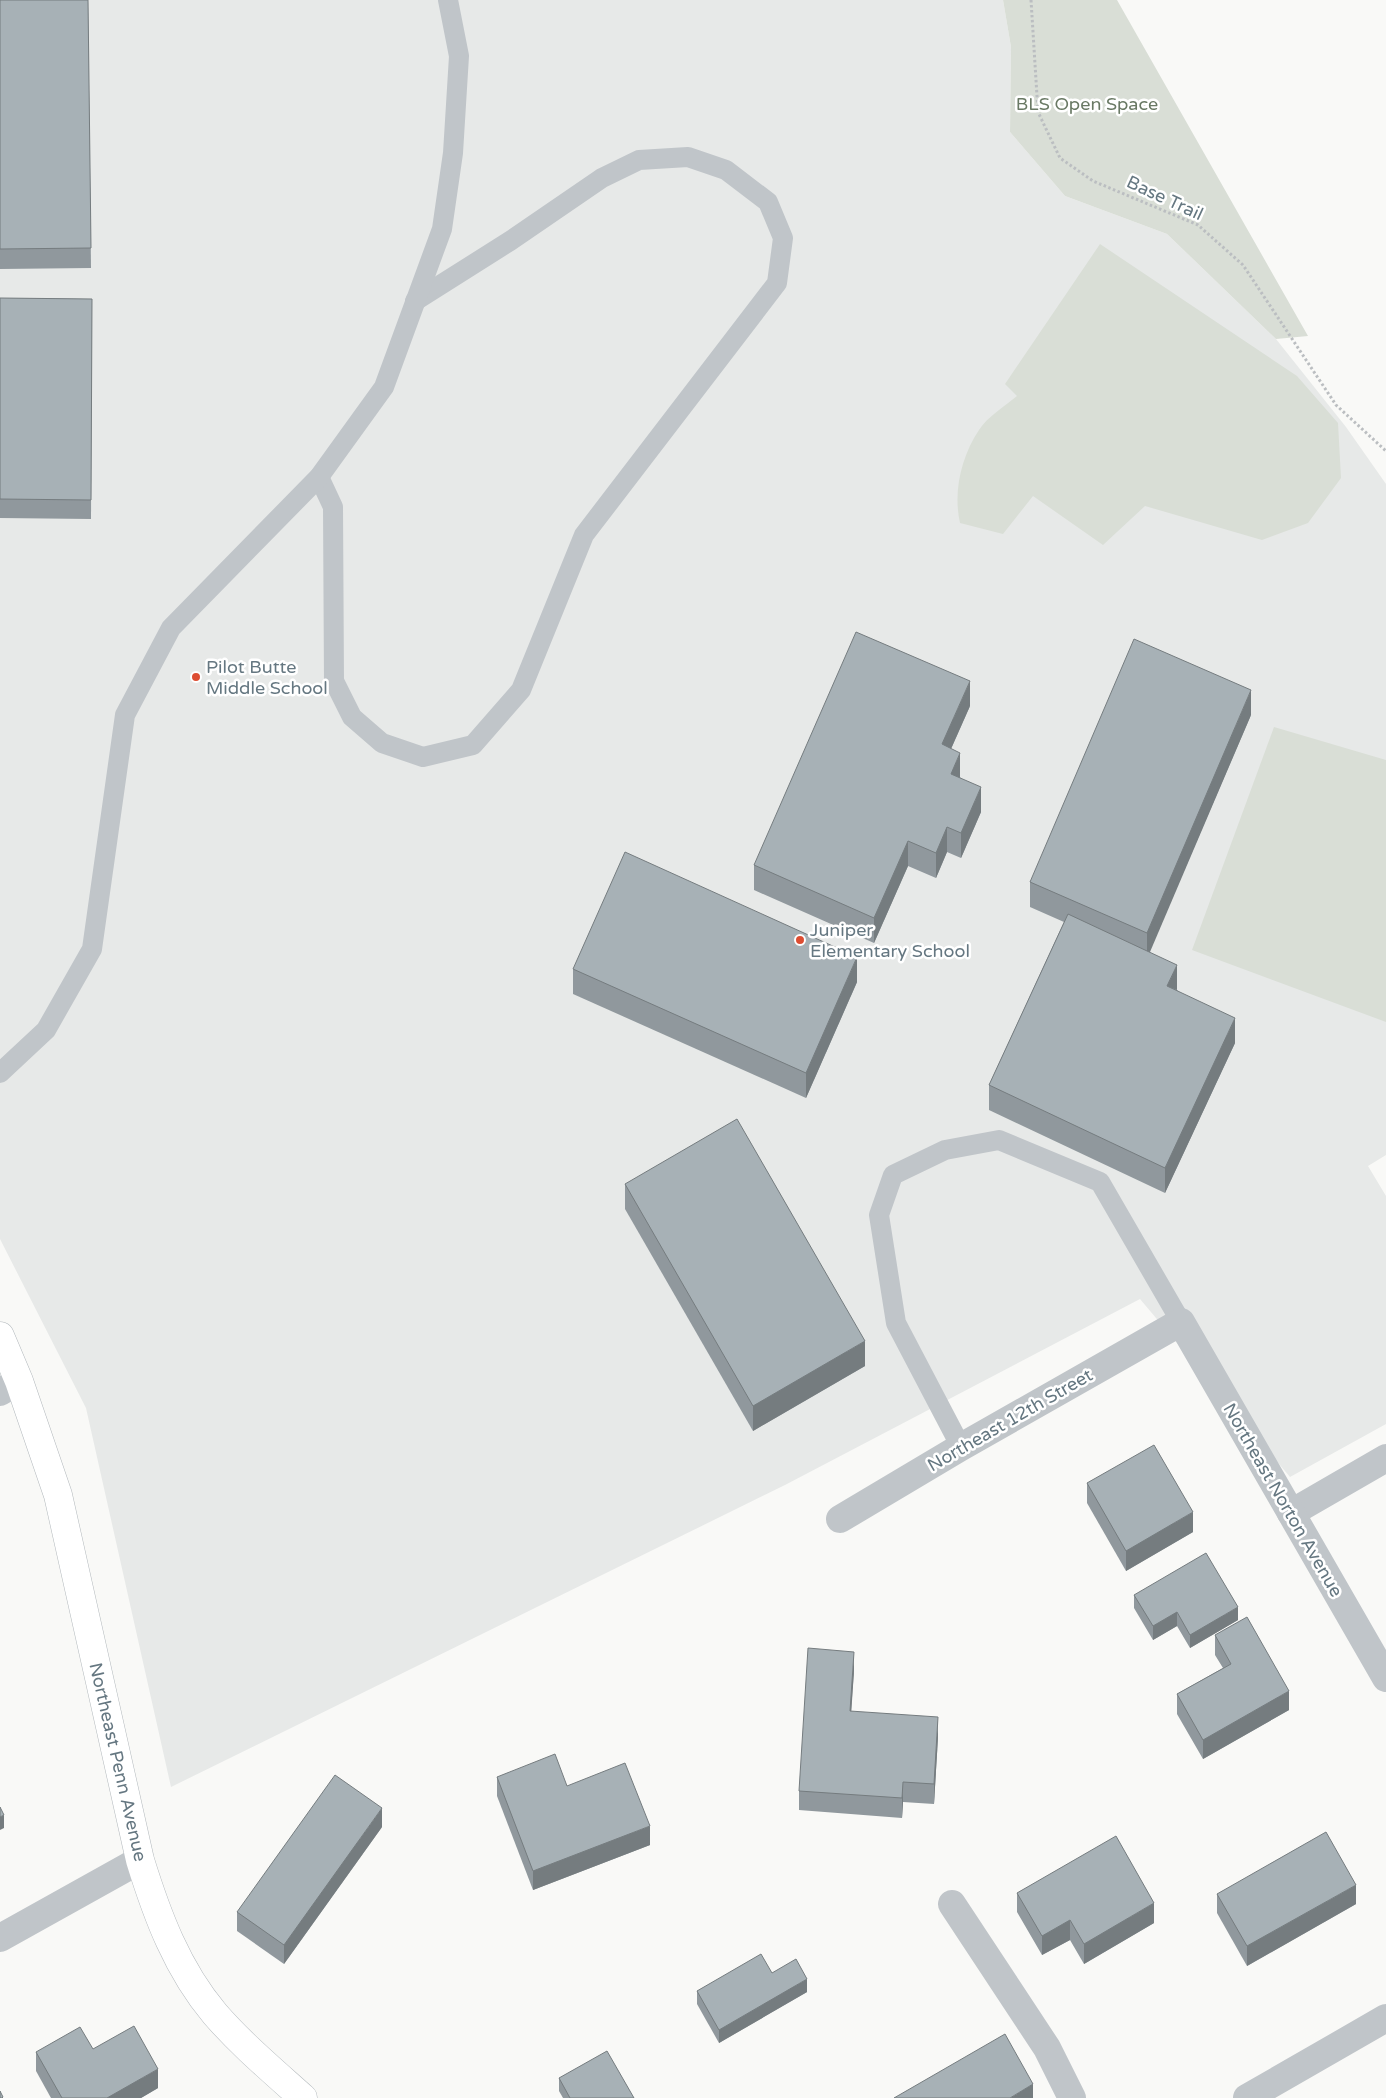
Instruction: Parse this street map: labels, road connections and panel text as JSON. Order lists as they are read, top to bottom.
{
  "streets": {
    "main road": ["Northeast Penn Avenue"],
    "street": ["Northeast 12th Street", "Northeast Norton Avenue"],
    "path": ["Base Trail"]
  },
  "crossings": [
    ["Northeast 12th Street", "Northeast Norton Avenue"]
  ],
  "parks": ["BLS Open Space"],
  "places": ["Pilot Butte Middle School", "Juniper Elementary School"]
}
